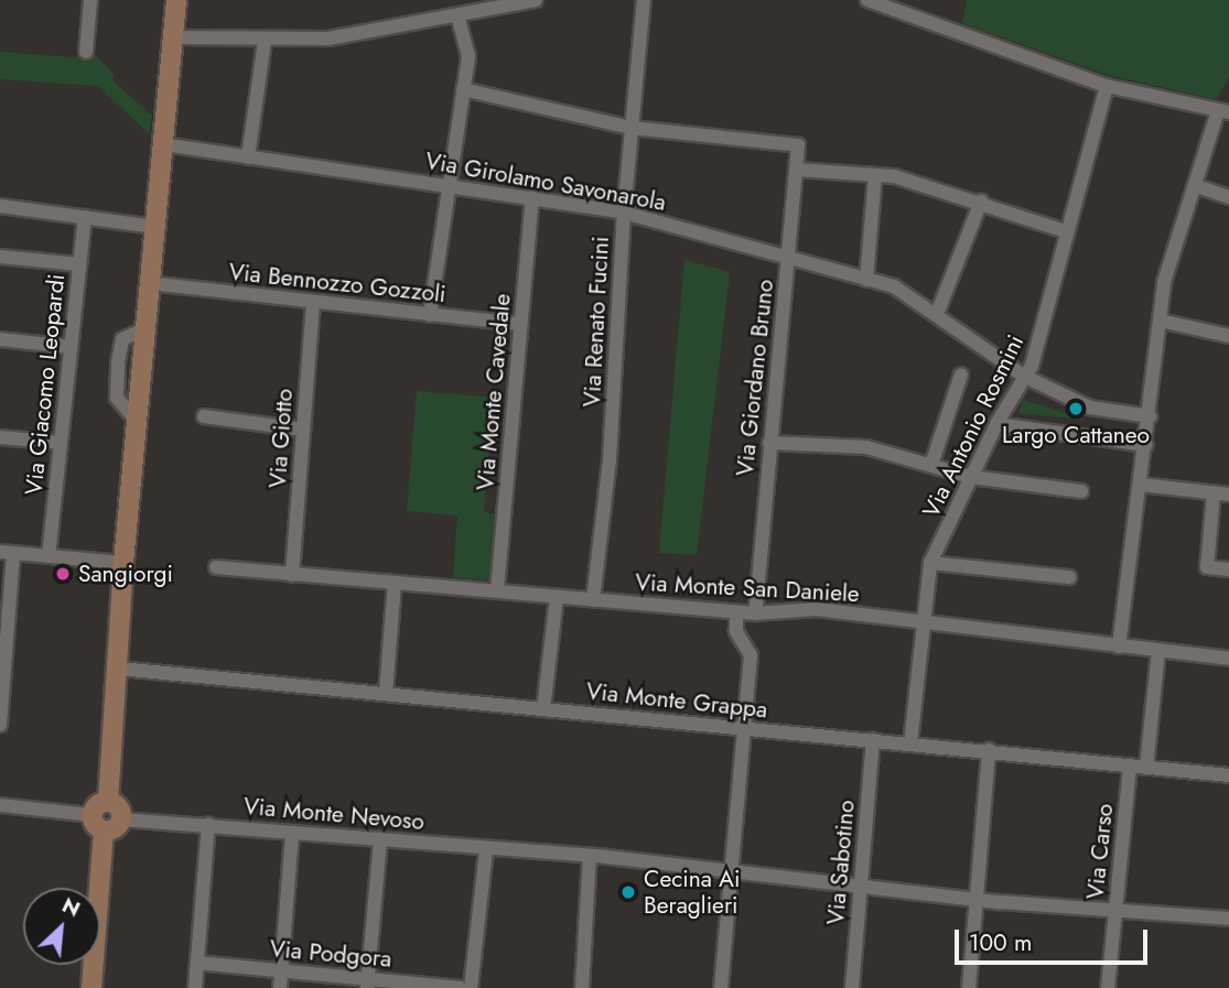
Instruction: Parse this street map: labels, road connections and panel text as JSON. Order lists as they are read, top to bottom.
{
  "streets": {
    "street": [
      "Via Girolamo Savonarola",
      "Via Bennozzo Gozzoli",
      "Via Renato Fucini",
      "Via Giordano Bruno",
      "Via Giacomo Leopardi",
      "Via Monte Cavedale",
      "Via Antonio Rosmini",
      "Via Giotto",
      "Via Monte San Daniele",
      "Via Monte Grappa",
      "Via Monte Nevoso",
      "Via Carso",
      "Via Sabotino",
      "Via Podgora"
    ]
  },
  "crossings": [
    ["Via Girolamo Savonarola", "Via Renato Fucini"],
    ["Via Girolamo Savonarola", "Via Giordano Bruno"],
    ["Via Girolamo Savonarola", "Via Monte Cavedale"],
    ["Via Girolamo Savonarola", "Via Antonio Rosmini"],
    ["Via Bennozzo Gozzoli", "Via Monte Cavedale"],
    ["Via Bennozzo Gozzoli", "Via Giotto"],
    ["Via Renato Fucini", "Via Giordano Bruno"],
    ["Via Renato Fucini", "Via Monte San Daniele"],
    ["Via Giordano Bruno", "Via Monte San Daniele"],
    ["Via Monte Cavedale", "Via Monte San Daniele"],
    ["Via Antonio Rosmini", "Via Monte San Daniele"],
    ["Via Antonio Rosmini", "Via Monte Grappa"],
    ["Via Giotto", "Via Monte San Daniele"],
    ["Via Monte Grappa", "Via Carso"],
    ["Via Monte Grappa", "Via Sabotino"],
    ["Via Monte Nevoso", "Via Carso"],
    ["Via Monte Nevoso", "Via Sabotino"]
  ],
  "places": ["Largo Cattaneo", "Sangiorgi", "Cecina Ai Beraglieri"],
  "scale_bar": "100 m",
  "north": "top right"
}
